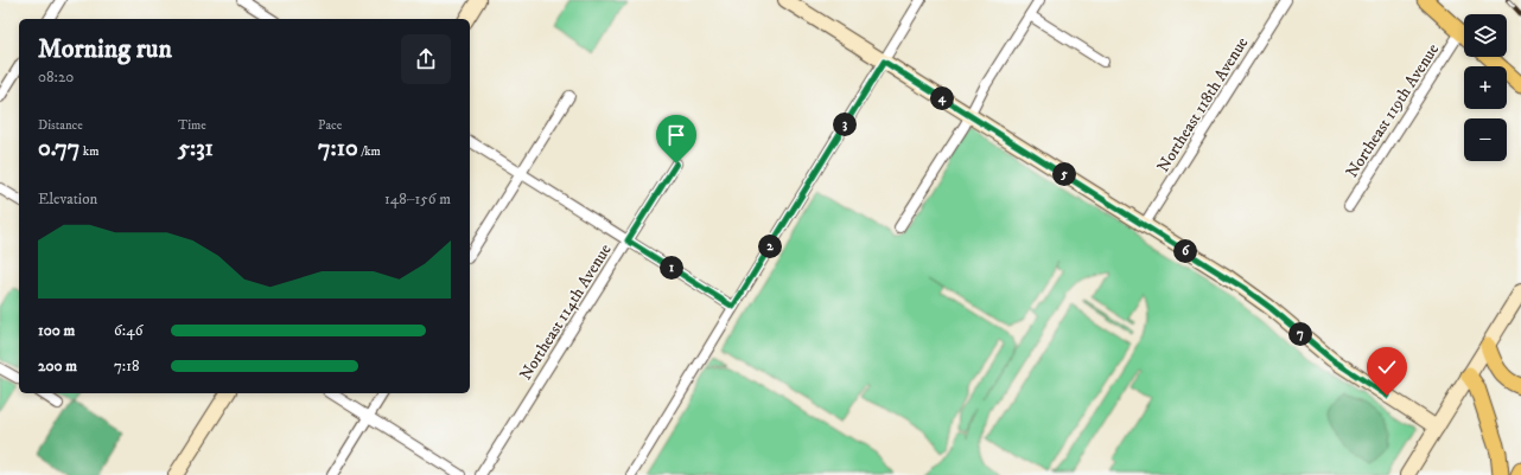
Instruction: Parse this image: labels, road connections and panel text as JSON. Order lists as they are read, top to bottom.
{
  "streets": {
    "street": ["Northeast 118th Avenue", "Northeast 119th Avenue", "Northeast 114th Avenue"]
  },
  "page": {
    "map_buttons": ["+", "−"],
    "heading": ["Morning run", "08:20"],
    "pins": [
      "4",
      "3",
      "5",
      "2",
      "6",
      "1",
      "7"
    ],
    "stats": [
      ["Distance", "0.77 km"],
      ["Time", "5:31"],
      ["Pace", "7:10 /km"]
    ],
    "chart": ["Elevation", "148–156 m"],
    "list": [
      {
        "name": "100 m",
        "note": "6:46"
      },
      {
        "name": "200 m",
        "note": "7:18"
      }
    ]
  }
}
